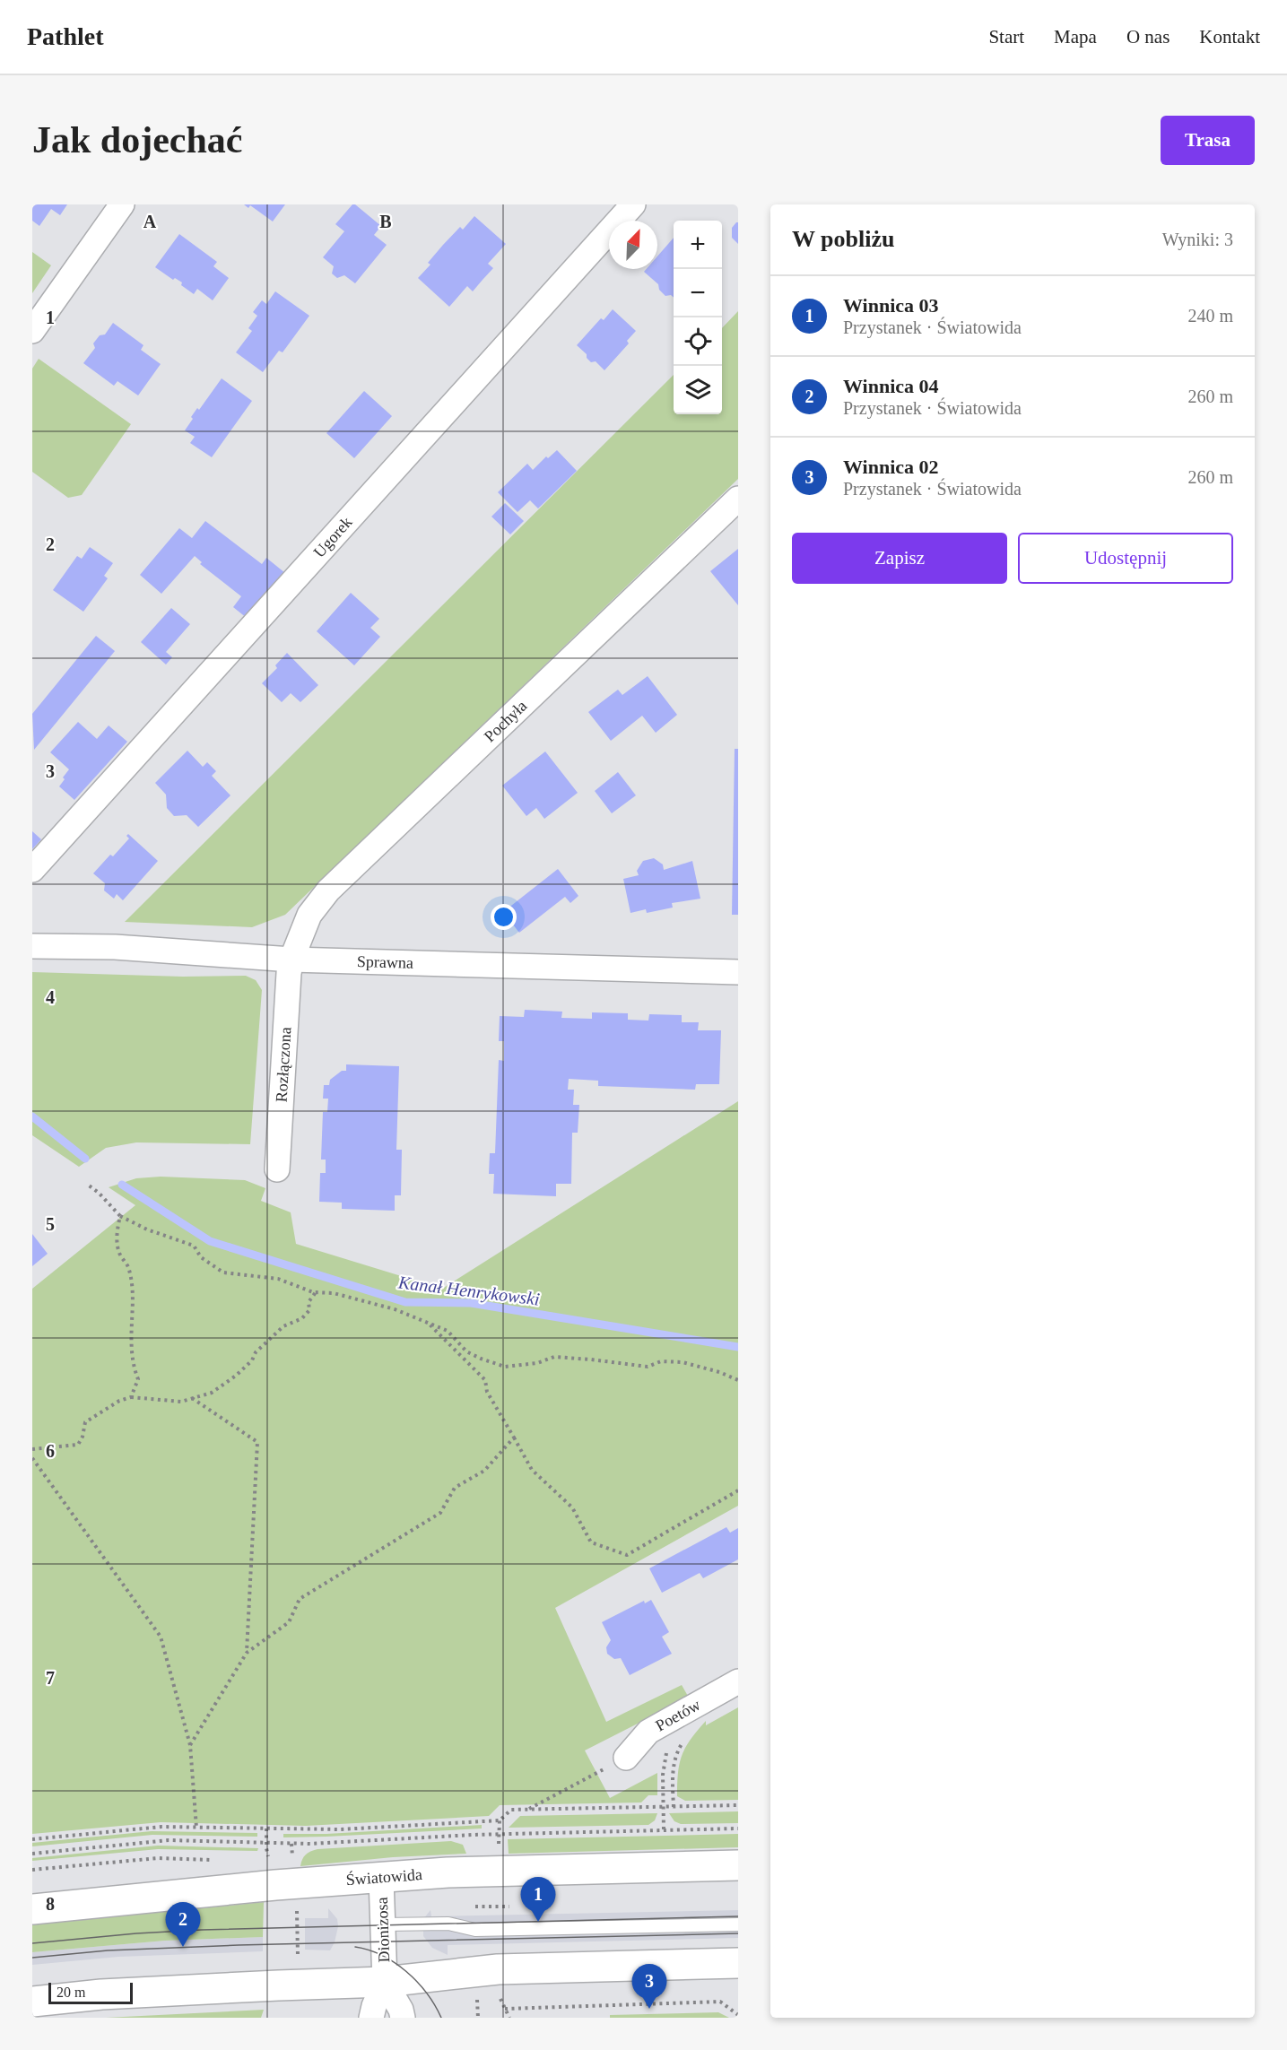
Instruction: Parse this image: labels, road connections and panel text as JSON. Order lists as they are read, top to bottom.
{
  "streets": {
    "street": [
      "Ugorek",
      "Pochyła",
      "Sprawna",
      "Rozłączona",
      "Poetów",
      "Światowida",
      "Dionizosa"
    ]
  },
  "crossings": [
    ["Pochyła", "Sprawna"],
    ["Pochyła", "Rozłączona"],
    ["Sprawna", "Rozłączona"],
    ["Światowida", "Dionizosa"]
  ],
  "water": ["Kanał Henrykowski"],
  "scale_bar": "20 m",
  "north": "top right",
  "page": {
    "header": "Pathlet",
    "nav": [
      "Start",
      "Mapa",
      "O nas",
      "Kontakt"
    ],
    "buttons": [
      "Trasa",
      ["Zapisz", "Udostępnij"]
    ],
    "title": "Jak dojechać",
    "heading": ["W pobliżu", "Wyniki: 3"],
    "map_buttons": ["+", "−"],
    "list": [
      {
        "mark": "1",
        "name": "Winnica 03",
        "note": "Przystanek · Światowida",
        "value": "240 m"
      },
      {
        "mark": "2",
        "name": "Winnica 04",
        "note": "Przystanek · Światowida",
        "value": "260 m"
      },
      {
        "mark": "3",
        "name": "Winnica 02",
        "note": "Przystanek · Światowida",
        "value": "260 m"
      }
    ],
    "pins": ["1", "2", "3"],
    "scale": "20 m"
  },
  "grid": {
    "columns": ["A", "B"],
    "rows": [
      "1",
      "2",
      "3",
      "4",
      "5",
      "6",
      "7",
      "8"
    ]
  }
}
